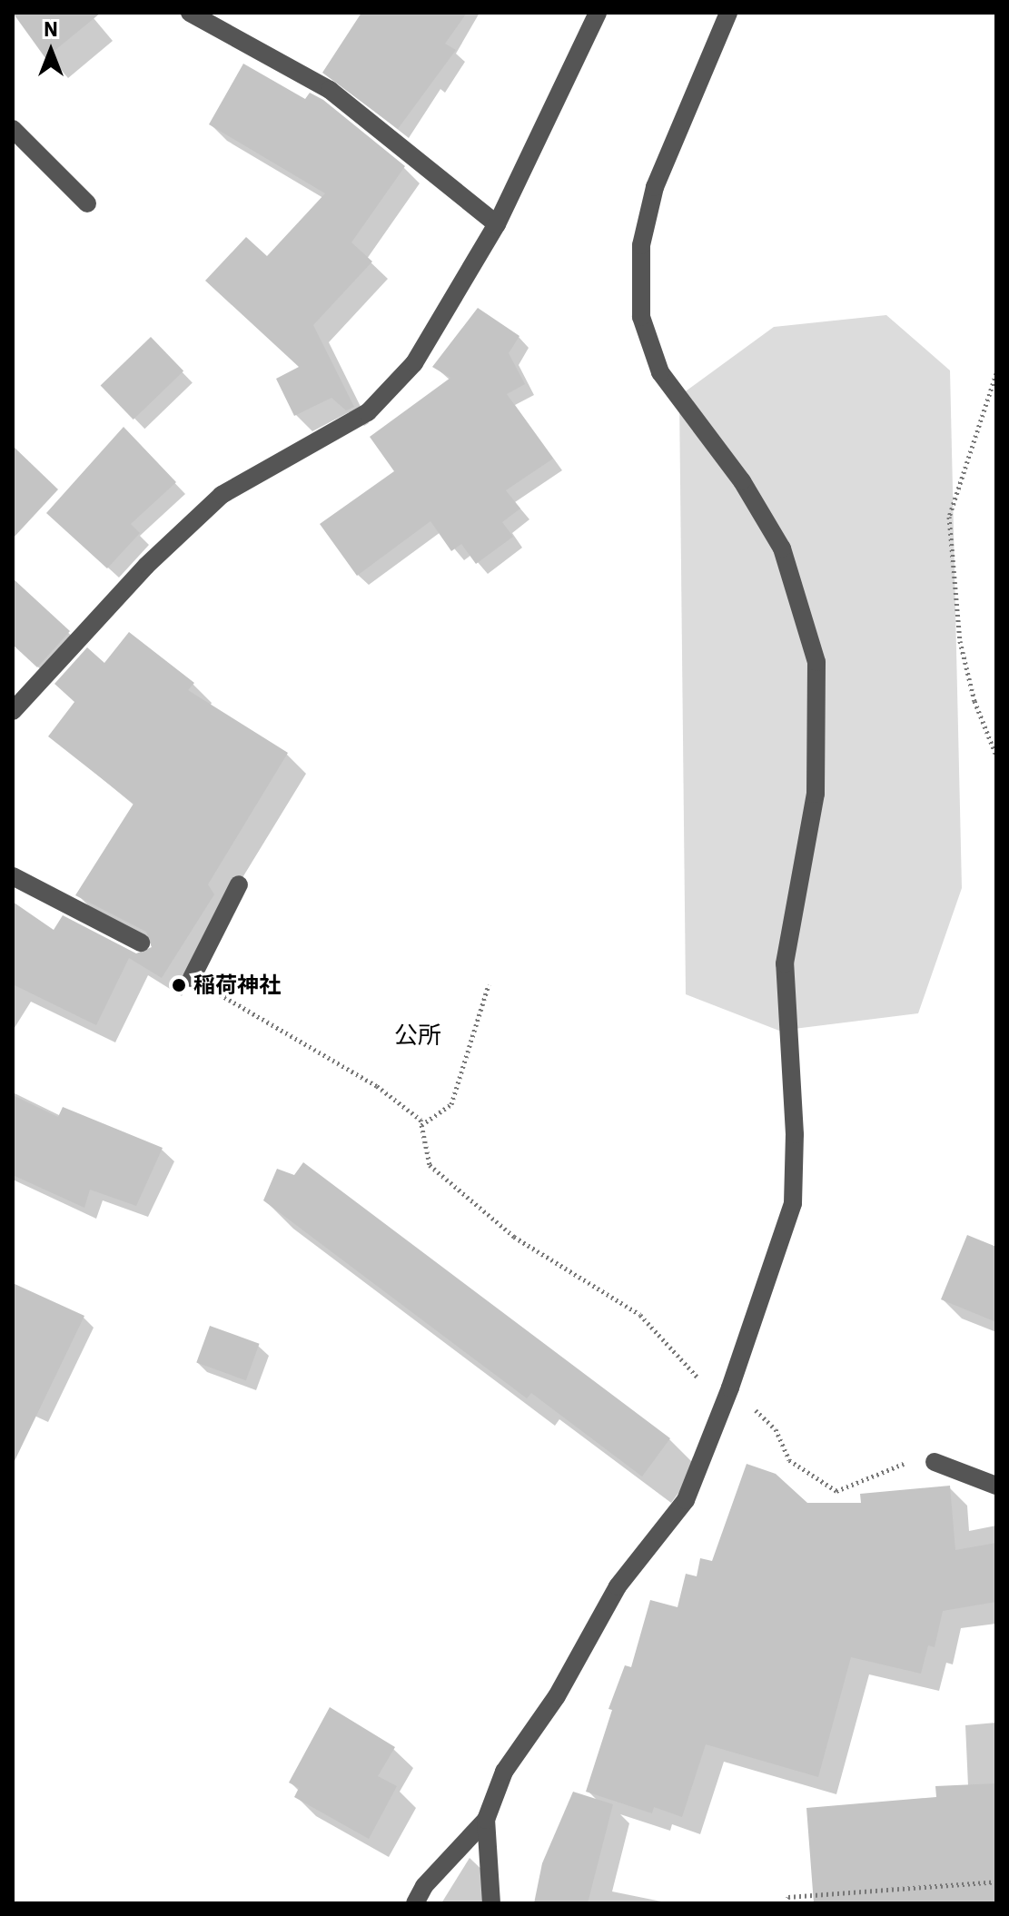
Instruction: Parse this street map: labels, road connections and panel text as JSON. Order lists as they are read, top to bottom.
{
  "districts": ["公所"],
  "places": ["稲荷神社"],
  "north": "top"
}
